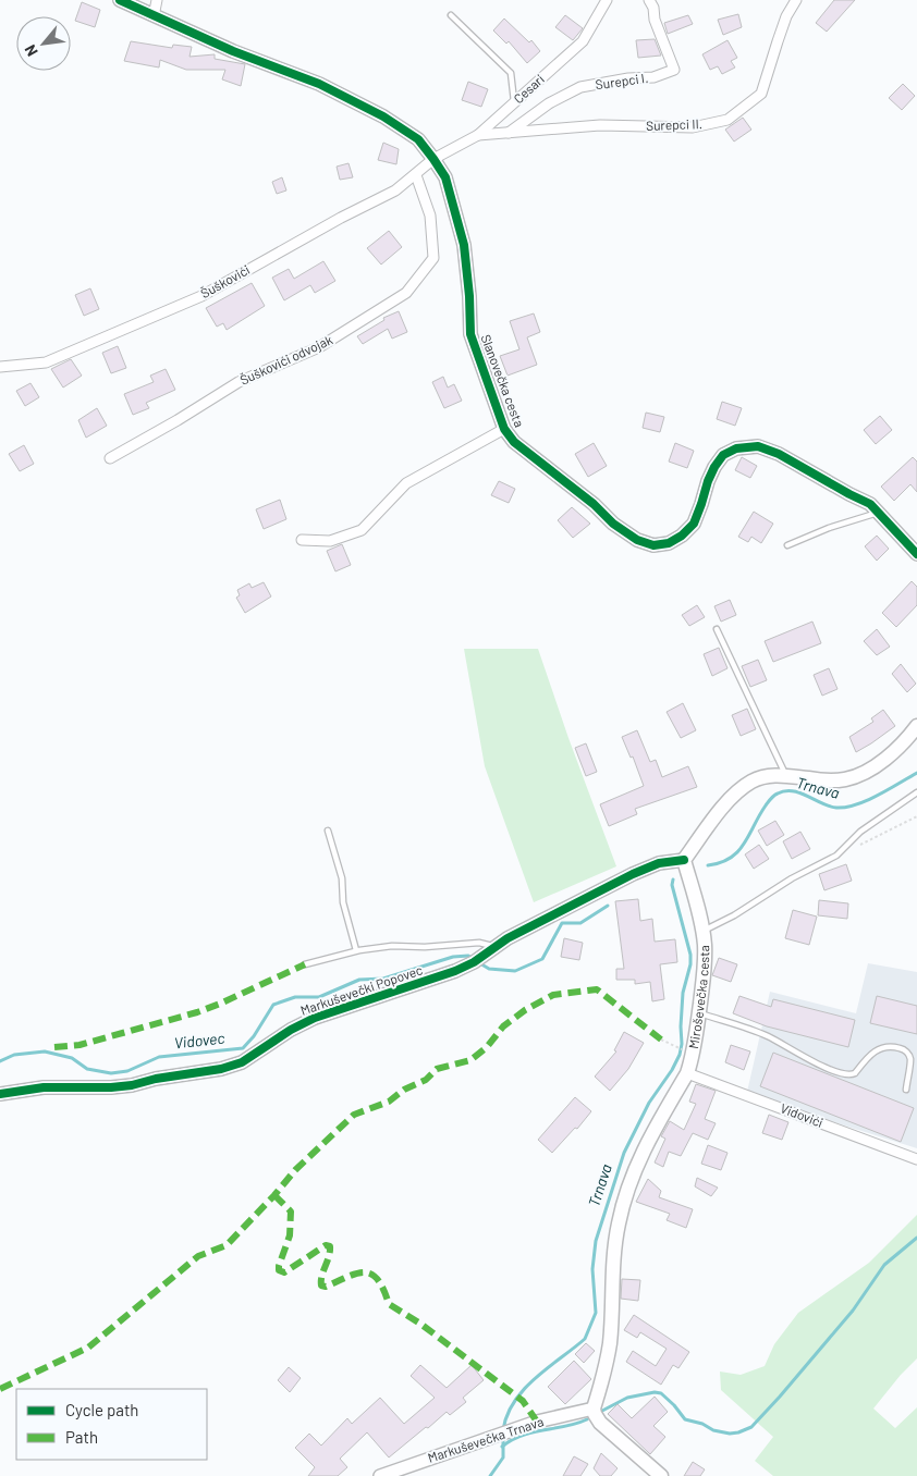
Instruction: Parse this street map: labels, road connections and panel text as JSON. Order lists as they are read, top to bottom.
{
  "streets": {
    "main road": ["Miroševečka cesta"],
    "street": [
      "Surepci I.",
      "Cesari",
      "Surepci II.",
      "Šuškovići",
      "Šuškovići odvojak",
      "Slanovečka cesta",
      "Markuševečki Popovec",
      "Vidovići",
      "Markuševečka Trnava"
    ]
  },
  "crossings": [
    ["Surepci I.", "Surepci II."],
    ["Cesari", "Surepci II."],
    ["Cesari", "Šuškovići"],
    ["Cesari", "Slanovečka cesta"],
    ["Šuškovići", "Šuškovići odvojak"],
    ["Šuškovići", "Slanovečka cesta"],
    ["Markuševečki Popovec", "Miroševečka cesta"],
    ["Miroševečka cesta", "Vidovići"],
    ["Miroševečka cesta", "Markuševečka Trnava"]
  ],
  "water": ["Trnava", "Vidovec"],
  "legend": ["Cycle path", "Path"],
  "north": "bottom left"
}
